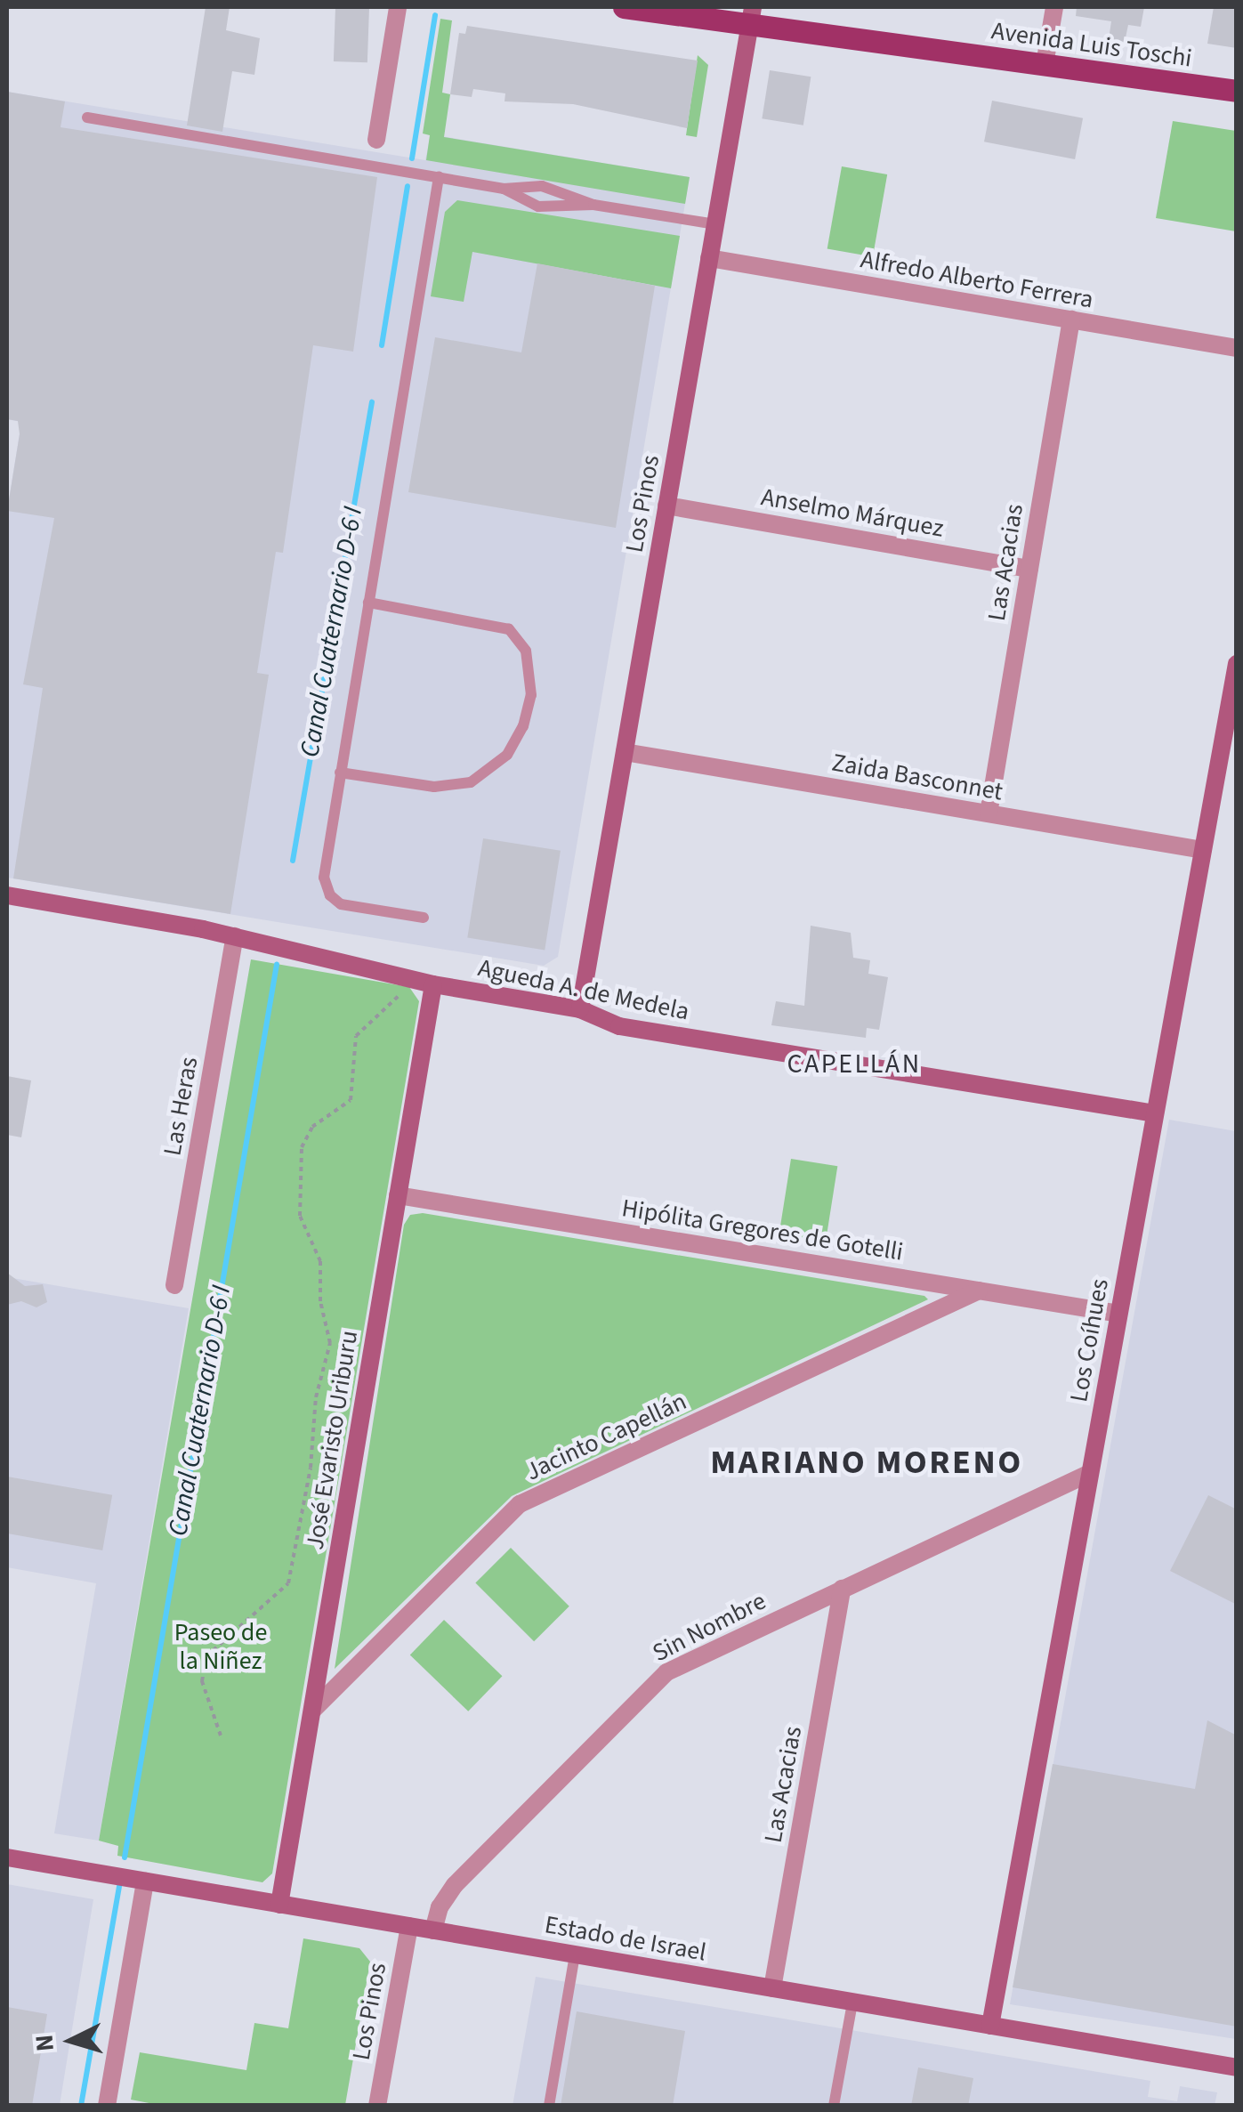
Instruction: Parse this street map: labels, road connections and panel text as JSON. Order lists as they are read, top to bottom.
{
  "streets": {
    "main road": ["Avenida Luis Toschi"],
    "street": [
      "Alfredo Alberto Ferrera",
      "Los Pinos",
      "Anselmo Márquez",
      "Las Acacias",
      "Zaida Basconnet",
      "Agueda A. de Medela",
      "Las Heras",
      "Hipólita Gregores de Gotelli",
      "Los Coíhues",
      "Jacinto Capellán",
      "José Evaristo Uriburu",
      "Sin Nombre",
      "Estado de Israel"
    ]
  },
  "crossings": [
    ["Avenida Luis Toschi", "Los Pinos"],
    ["Alfredo Alberto Ferrera", "Los Pinos"],
    ["Alfredo Alberto Ferrera", "Las Acacias"],
    ["Los Pinos", "Anselmo Márquez"],
    ["Los Pinos", "Zaida Basconnet"],
    ["Los Pinos", "Agueda A. de Medela"],
    ["Los Pinos", "Estado de Israel"],
    ["Anselmo Márquez", "Las Acacias"],
    ["Las Acacias", "Zaida Basconnet"],
    ["Las Acacias", "Sin Nombre"],
    ["Las Acacias", "Estado de Israel"],
    ["Zaida Basconnet", "Los Coíhues"],
    ["Agueda A. de Medela", "Las Heras"],
    ["Agueda A. de Medela", "Los Coíhues"],
    ["Agueda A. de Medela", "José Evaristo Uriburu"],
    ["Hipólita Gregores de Gotelli", "Los Coíhues"],
    ["Hipólita Gregores de Gotelli", "Jacinto Capellán"],
    ["Hipólita Gregores de Gotelli", "José Evaristo Uriburu"],
    ["Los Coíhues", "Sin Nombre"],
    ["Los Coíhues", "Estado de Israel"],
    ["Jacinto Capellán", "José Evaristo Uriburu"],
    ["José Evaristo Uriburu", "Estado de Israel"],
    ["Sin Nombre", "Estado de Israel"]
  ],
  "districts": ["CAPELLÁN", "MARIANO MORENO"],
  "water": ["Canal Cuaternario D-6 I"],
  "parks": ["Paseo de la Niñez"],
  "north": "left"
}
